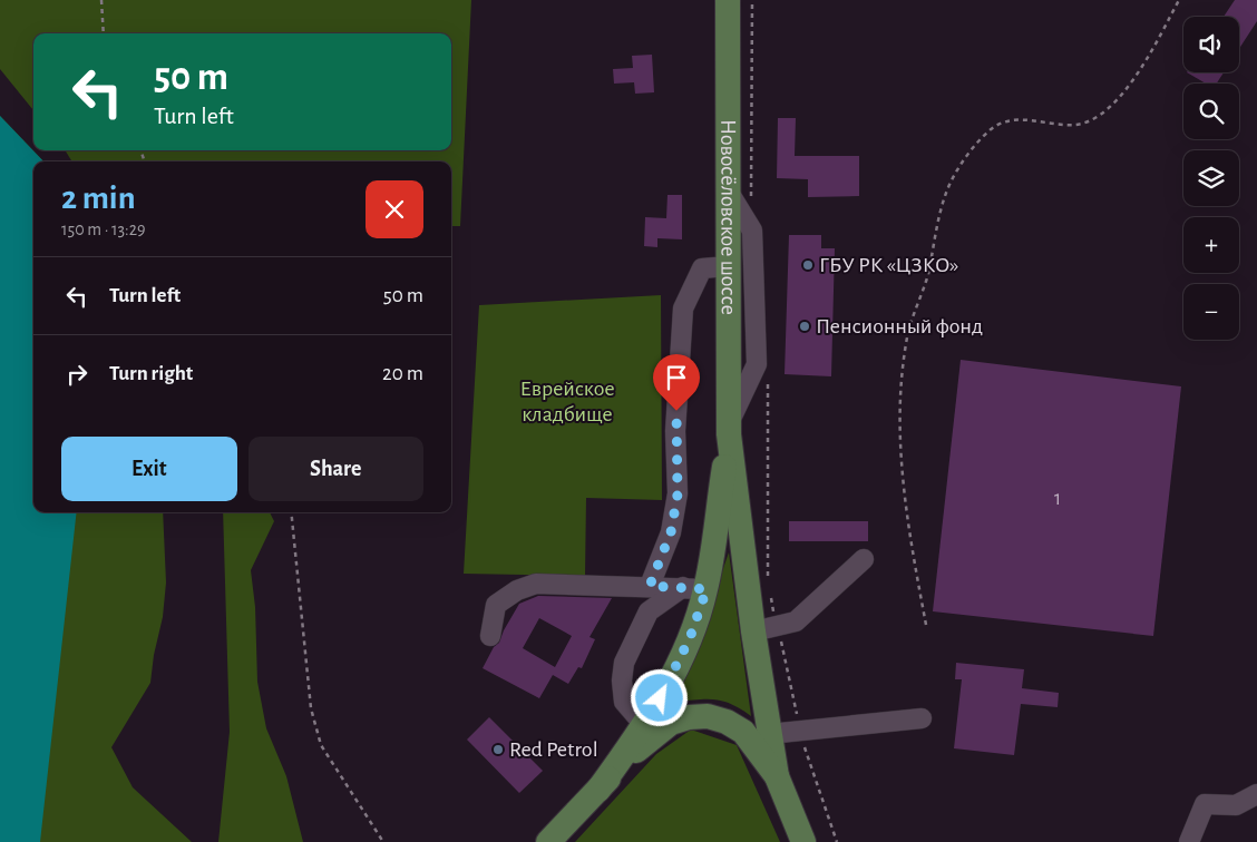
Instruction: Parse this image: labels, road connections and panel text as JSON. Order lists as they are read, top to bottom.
{
  "streets": {
    "main road": ["Новосёловское шоссе"]
  },
  "parks": ["Еврейское кладбище"],
  "places": ["ГБУ РК «ЦЗКО»", "Пенсионный фонд", "Red Petrol"],
  "house_numbers": ["1"],
  "page": {
    "map_buttons": ["+", "−"],
    "turn": ["50 m", "Turn left"],
    "heading": ["2 min", "150 m · 13:29"],
    "list": [
      {
        "name": "Turn left",
        "value": "50 m"
      },
      {
        "name": "Turn right",
        "value": "20 m"
      }
    ],
    "buttons": ["Exit", "Share"]
  }
}
